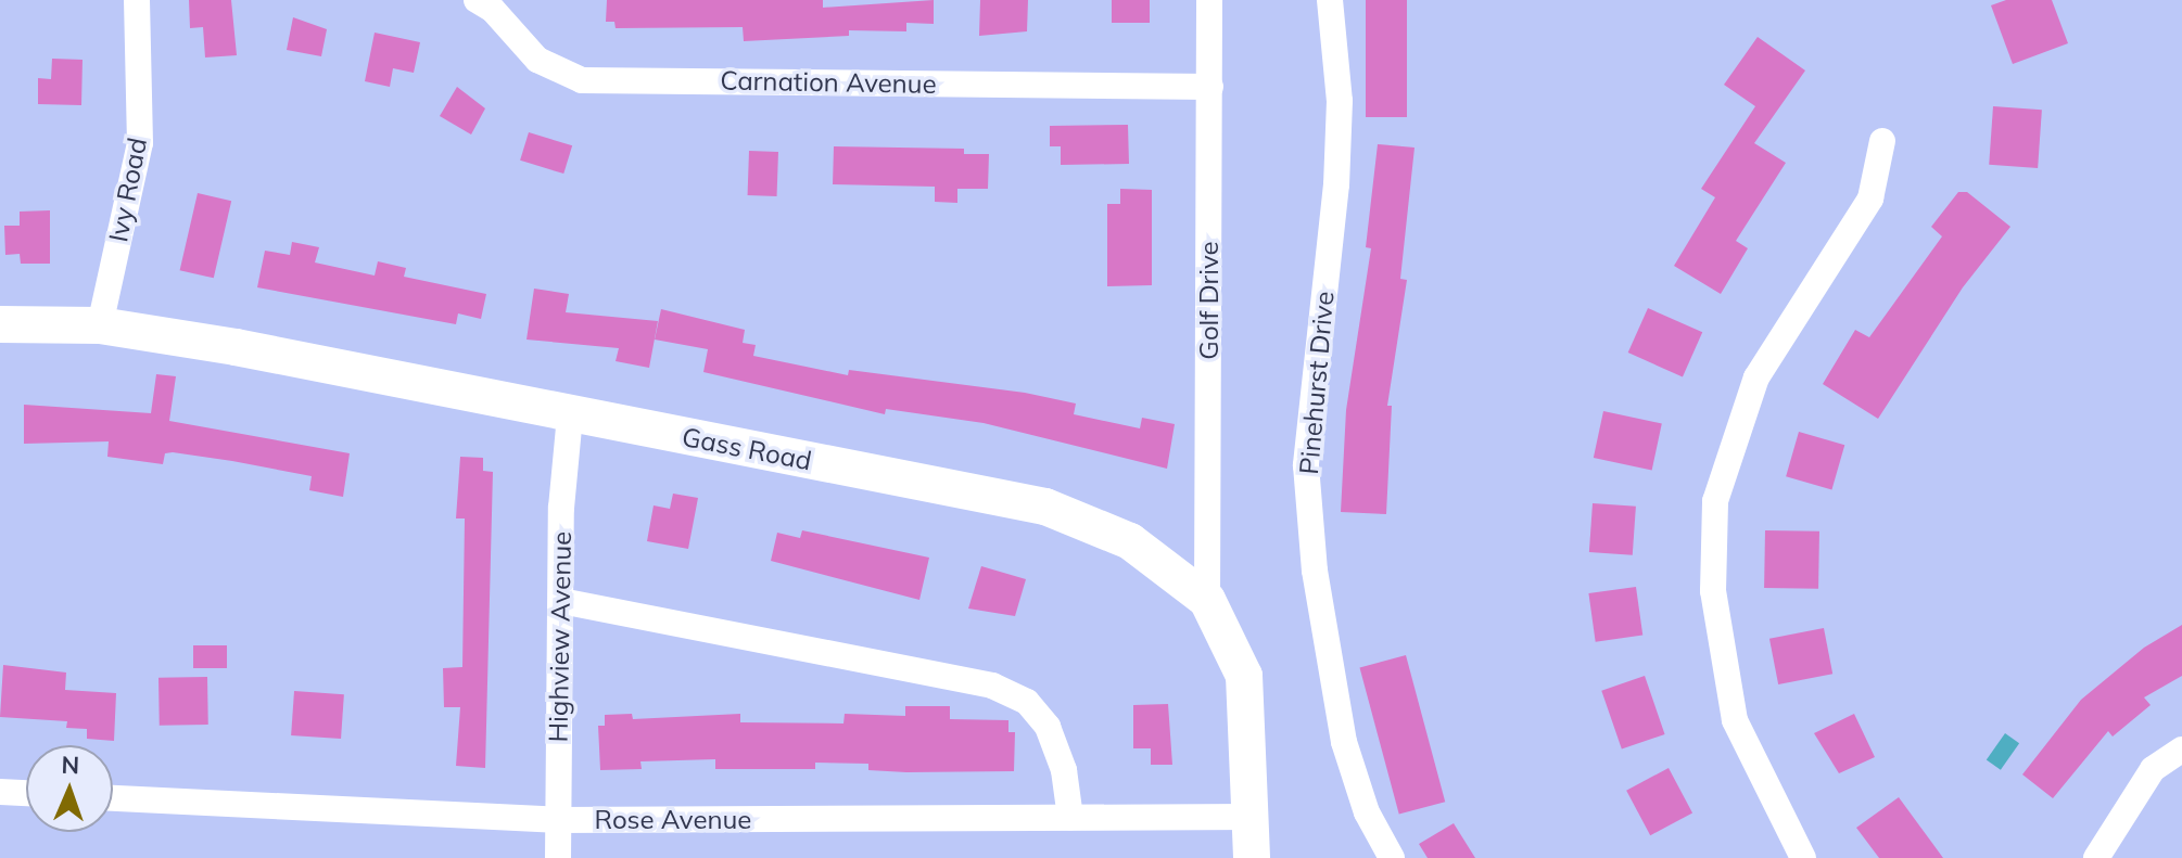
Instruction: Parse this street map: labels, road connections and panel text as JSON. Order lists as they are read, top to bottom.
{
  "streets": {
    "street": [
      "Carnation Avenue",
      "Ivy Road",
      "Golf Drive",
      "Pinehurst Drive",
      "Gass Road",
      "Highview Avenue",
      "Rose Avenue"
    ]
  },
  "crossings": [
    ["Carnation Avenue", "Golf Drive"],
    ["Ivy Road", "Gass Road"],
    ["Golf Drive", "Gass Road"],
    ["Gass Road", "Highview Avenue"],
    ["Gass Road", "Rose Avenue"],
    ["Highview Avenue", "Rose Avenue"]
  ],
  "north": "top"
}
